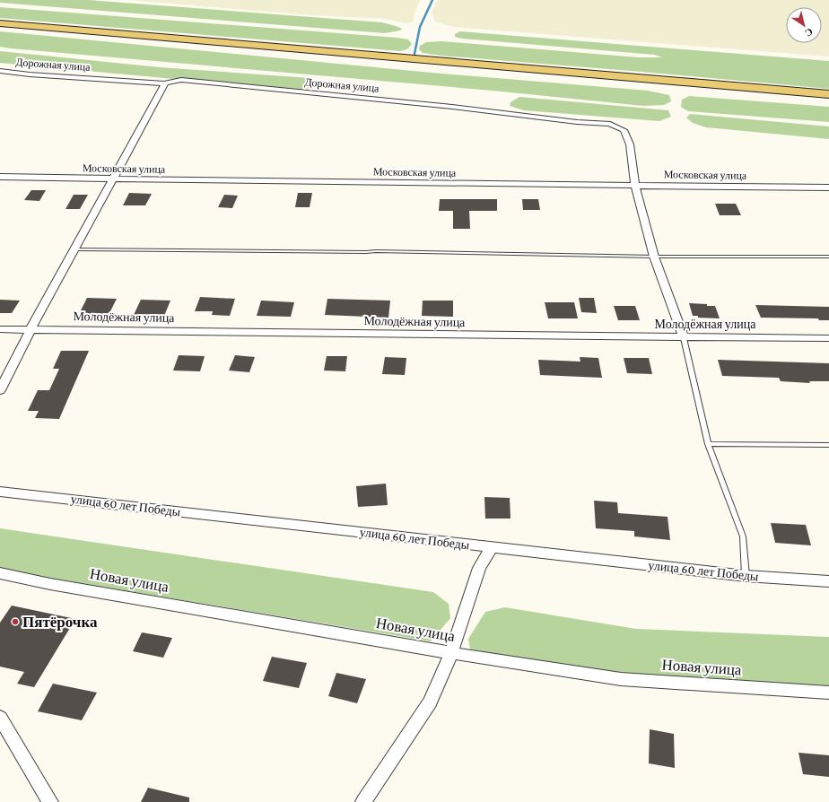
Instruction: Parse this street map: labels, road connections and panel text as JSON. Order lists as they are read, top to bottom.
{
  "streets": {
    "street": [
      "Дорожная улица",
      "Московская улица",
      "Молодёжная улица",
      "улица 60 лет Победы",
      "Новая улица"
    ]
  },
  "crossings": [
    ["Дорожная улица", "Московская улица"],
    ["Дорожная улица", "Молодёжная улица"]
  ],
  "places": ["Пятёрочка"],
  "north": "bottom right"
}
